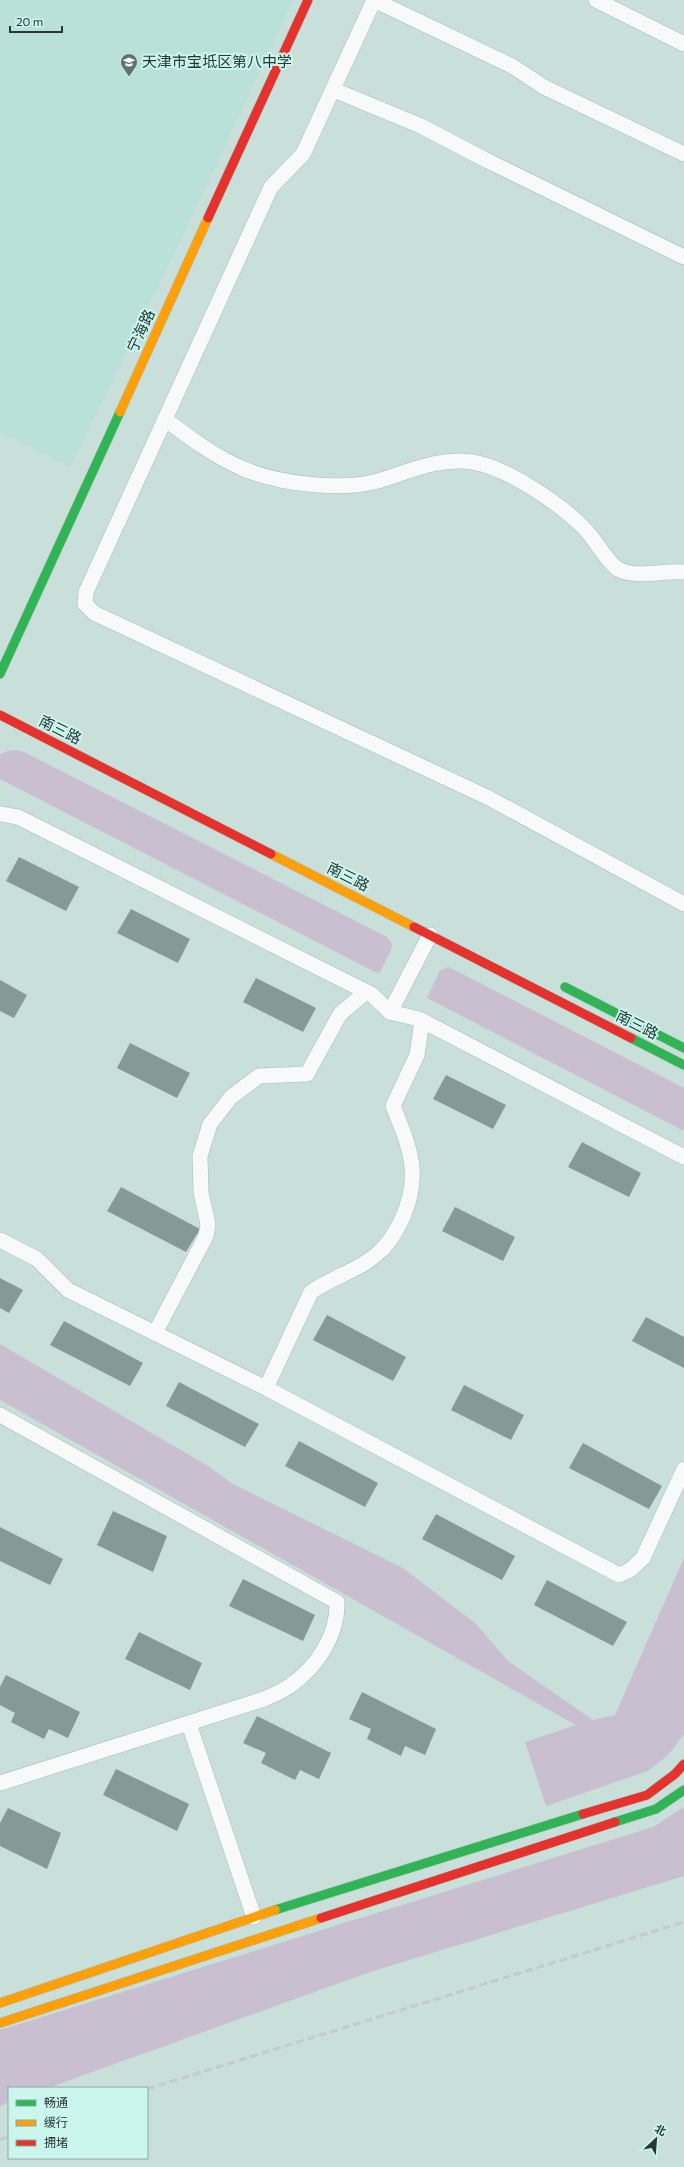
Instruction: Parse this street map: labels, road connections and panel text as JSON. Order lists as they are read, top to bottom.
{
  "streets": {
    "street": ["宁海路", "南三路"]
  },
  "places": {
    "school or university": ["天津市宝坻区第八中学"]
  },
  "legend": ["畅通", "缓行", "拥堵"],
  "scale_bar": "20 m",
  "north": "top right"
}
